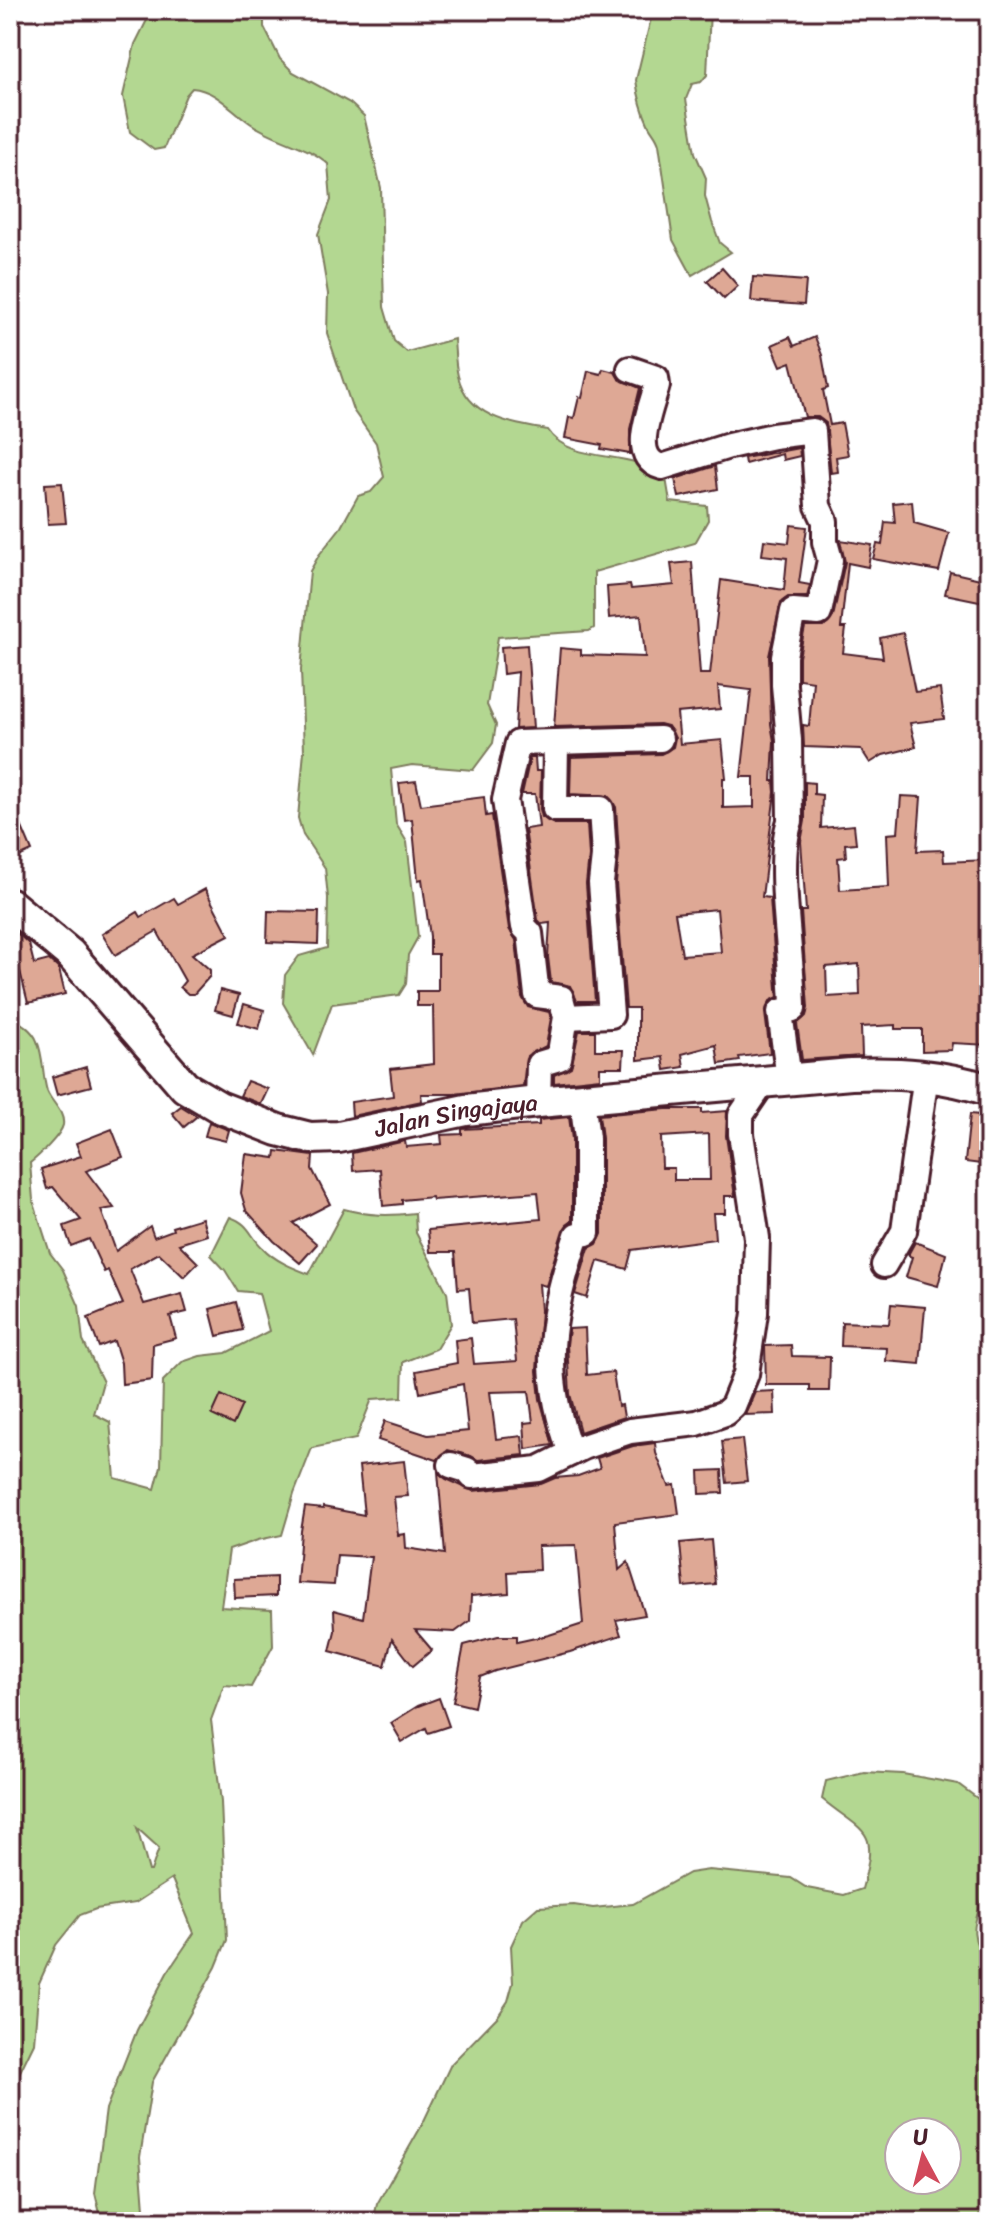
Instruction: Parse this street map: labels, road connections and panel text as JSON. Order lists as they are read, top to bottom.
{
  "streets": {
    "street": ["Jalan Singajaya"]
  },
  "north": "top"
}
